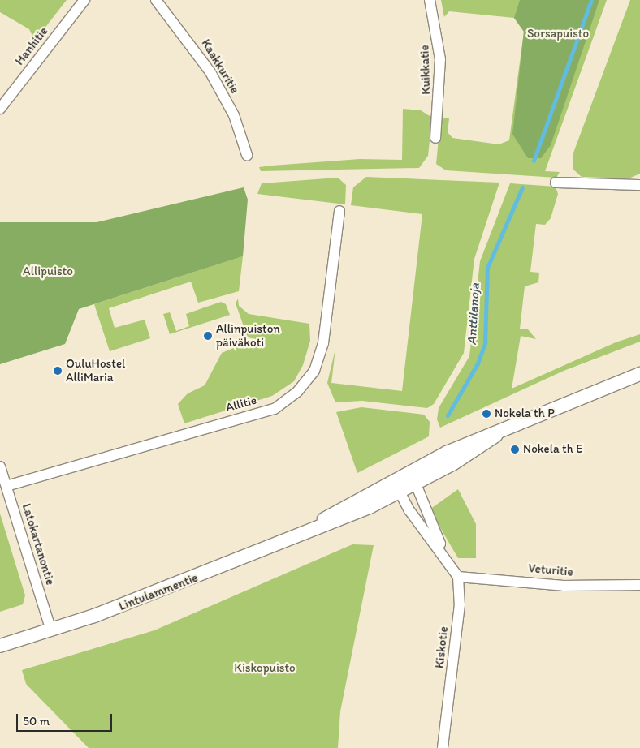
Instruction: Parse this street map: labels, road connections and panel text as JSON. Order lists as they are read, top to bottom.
{
  "streets": {
    "street": [
      "Hanhitie",
      "Kaakkuritie",
      "Kuikkatie",
      "Allitie",
      "Latokartanontie",
      "Veturitie",
      "Lintulammentie",
      "Kiskotie"
    ]
  },
  "crossings": [
    ["Allitie", "Latokartanontie"],
    ["Latokartanontie", "Lintulammentie"],
    ["Veturitie", "Kiskotie"],
    ["Lintulammentie", "Kiskotie"]
  ],
  "water": ["Anttilanoja"],
  "parks": ["Sorsapuisto", "Allipuisto", "Kiskopuisto"],
  "places": [
    "Allinpuiston päiväkoti",
    "OuluHostel AlliMaria",
    "Nokela th P",
    "Nokela th E"
  ],
  "scale_bar": "50 m"
}
